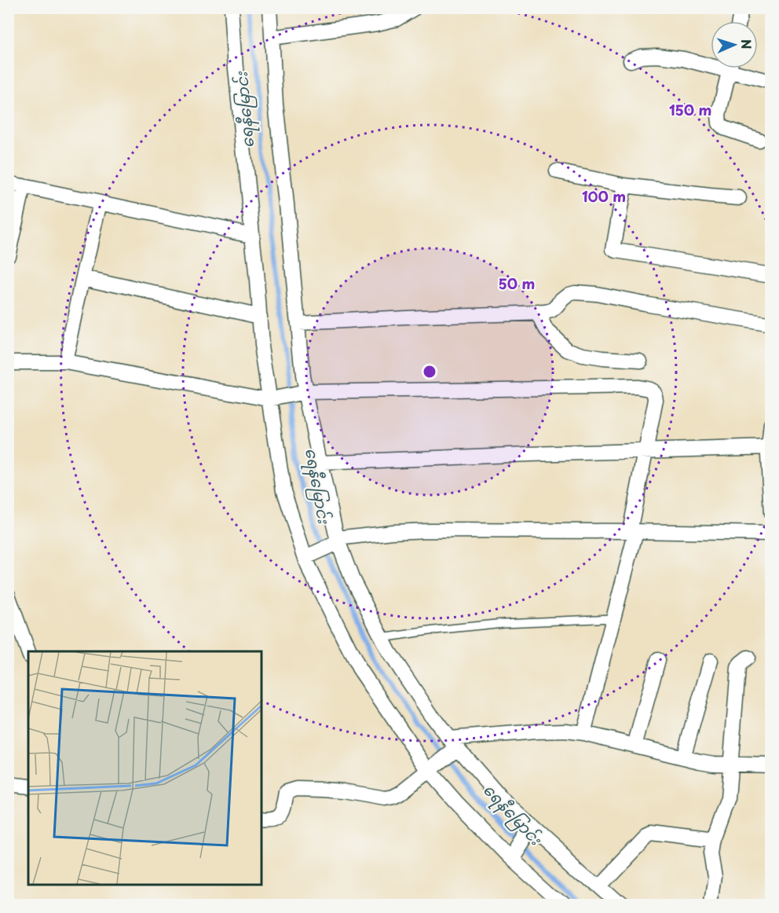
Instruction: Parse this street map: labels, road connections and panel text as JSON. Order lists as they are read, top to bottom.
{
  "water": ["ရေနီမြောင်း"],
  "north": "right",
  "rings": ["150 m", "100 m", "50 m"]
}
